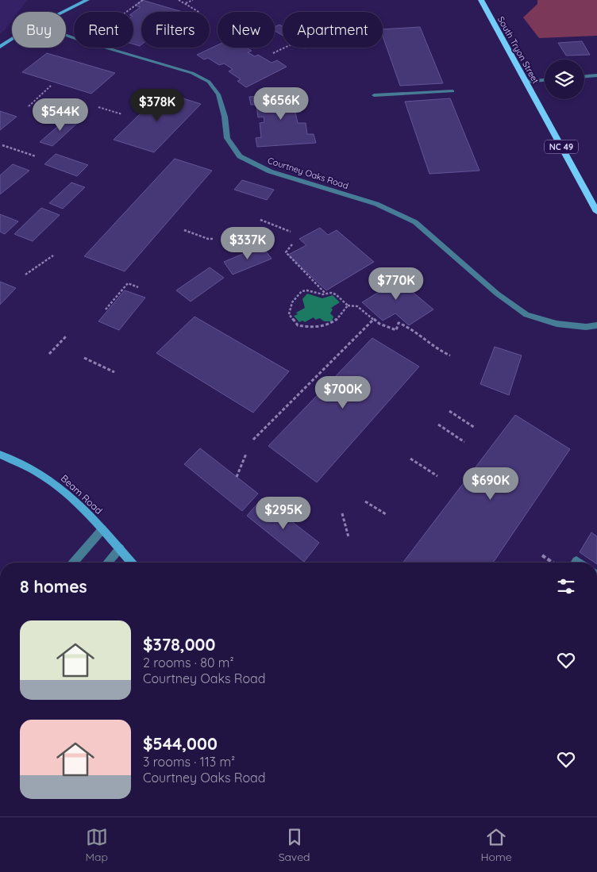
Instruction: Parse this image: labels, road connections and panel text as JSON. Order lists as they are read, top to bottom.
{
  "streets": {
    "main road": ["South Tryon Street", "NC 49"],
    "street": ["Courtney Oaks Road", "Beam Road"]
  },
  "page": {
    "chip": [
      "Buy",
      "Rent",
      "Filters",
      "New",
      "Apartment"
    ],
    "price": [
      "$656K",
      "$378K",
      "$544K",
      "$337K",
      "$770K",
      "$700K",
      "$690K",
      "$295K"
    ],
    "heading": "8 homes",
    "list": [
      {
        "name": "$378,000",
        "note": "2 rooms · 80 m² · Courtney Oaks Road"
      },
      {
        "name": "$544,000",
        "note": "3 rooms · 113 m² · Courtney Oaks Road"
      }
    ],
    "tabs": ["Map", "Saved", "Home"]
  }
}
